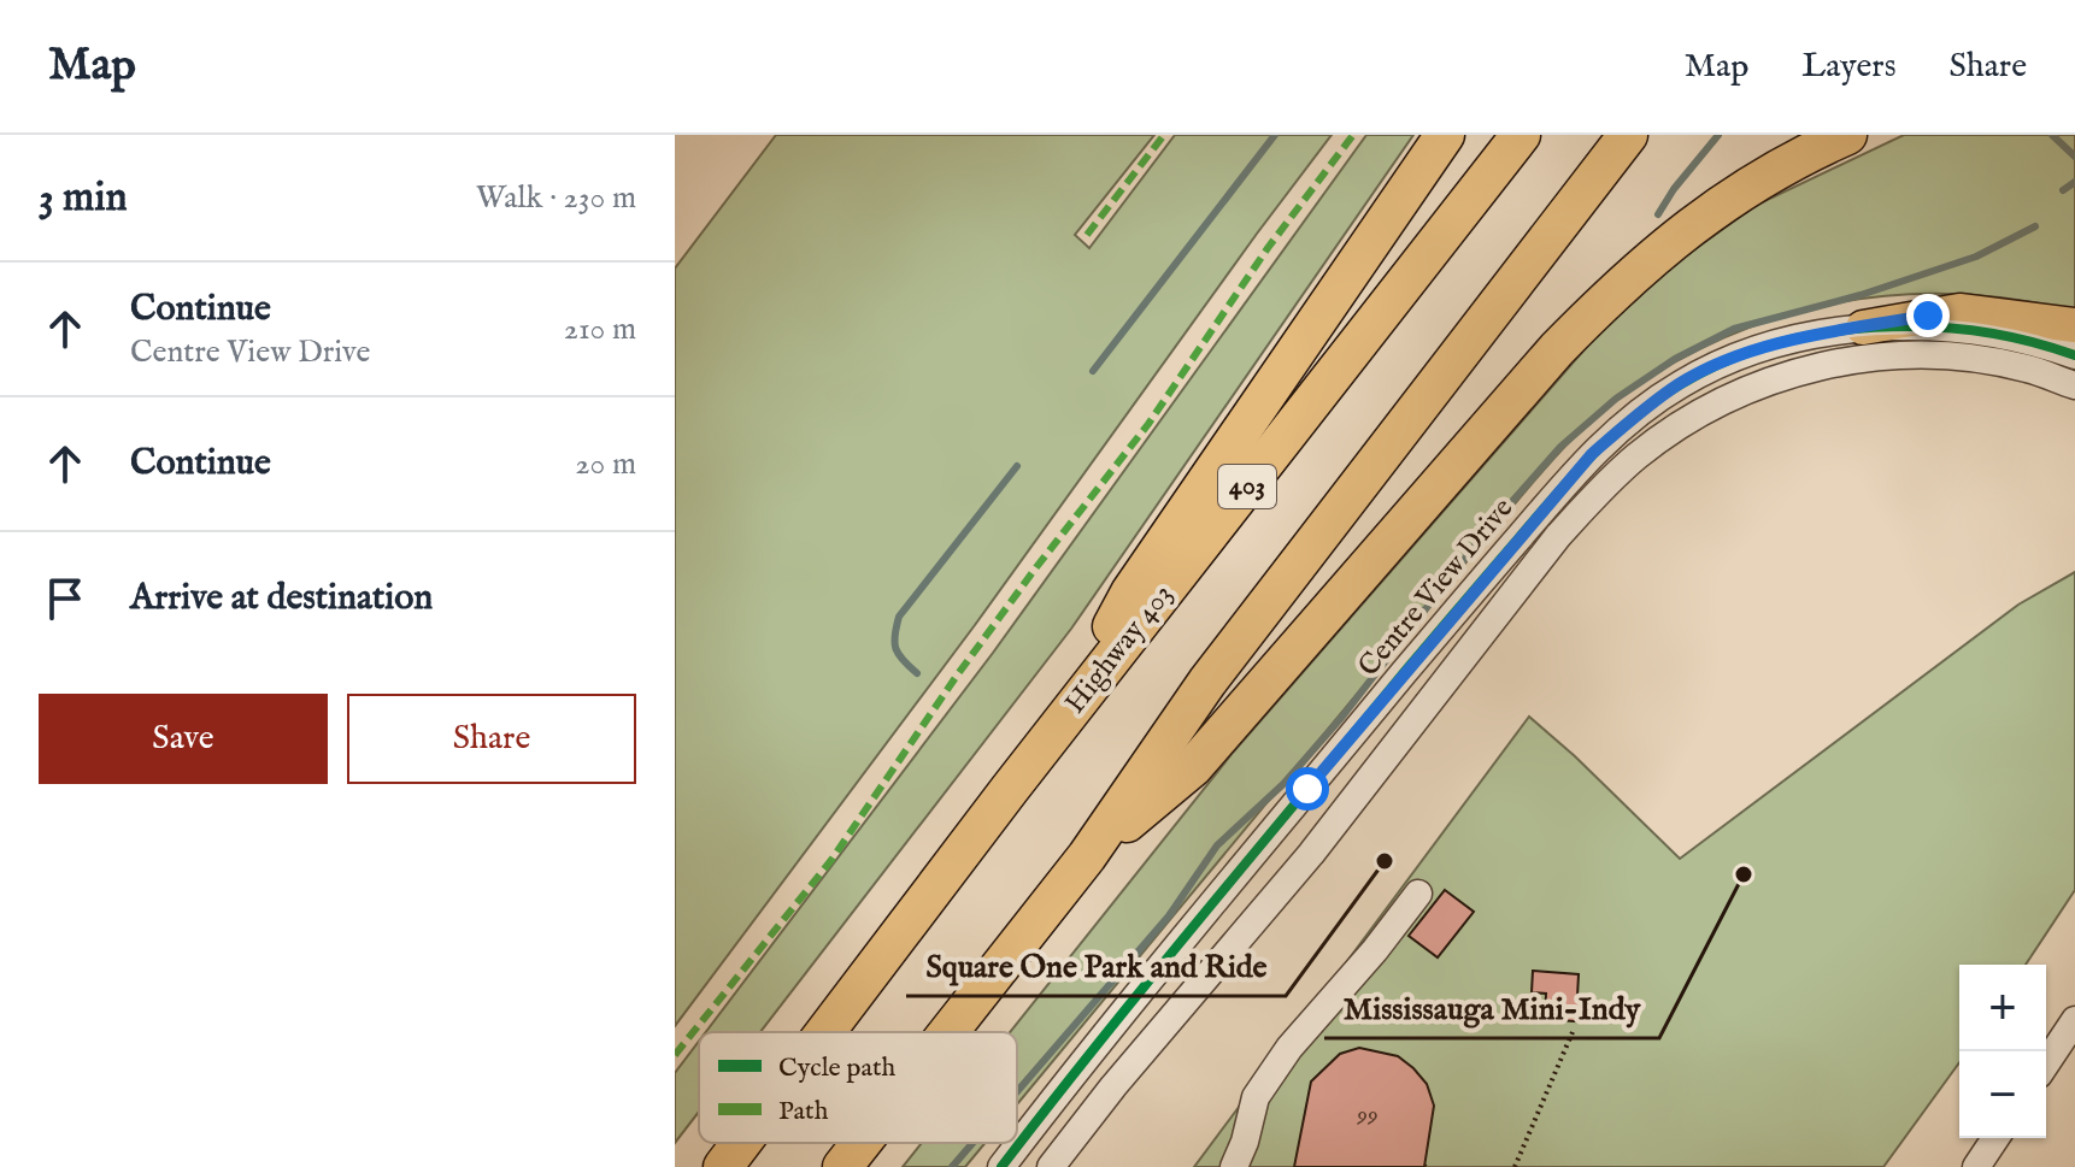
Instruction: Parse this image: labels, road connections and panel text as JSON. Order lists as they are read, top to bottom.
{
  "streets": {
    "highway": ["403", "Highway 403"],
    "street": ["Centre View Drive"]
  },
  "places": ["Square One Park and Ride", "Mississauga Mini-Indy"],
  "house_numbers": ["99"],
  "legend": ["Cycle path", "Path"],
  "page": {
    "header": "Map",
    "nav": ["Map", "Layers", "Share"],
    "heading": ["3 min", "Walk · 230 m"],
    "list": [
      ["Continue", "Centre View Drive", "210 m"],
      ["Continue", "20 m"],
      "Arrive at destination"
    ],
    "buttons": ["Save", "Share"],
    "map_buttons": ["+", "−"]
  }
}
